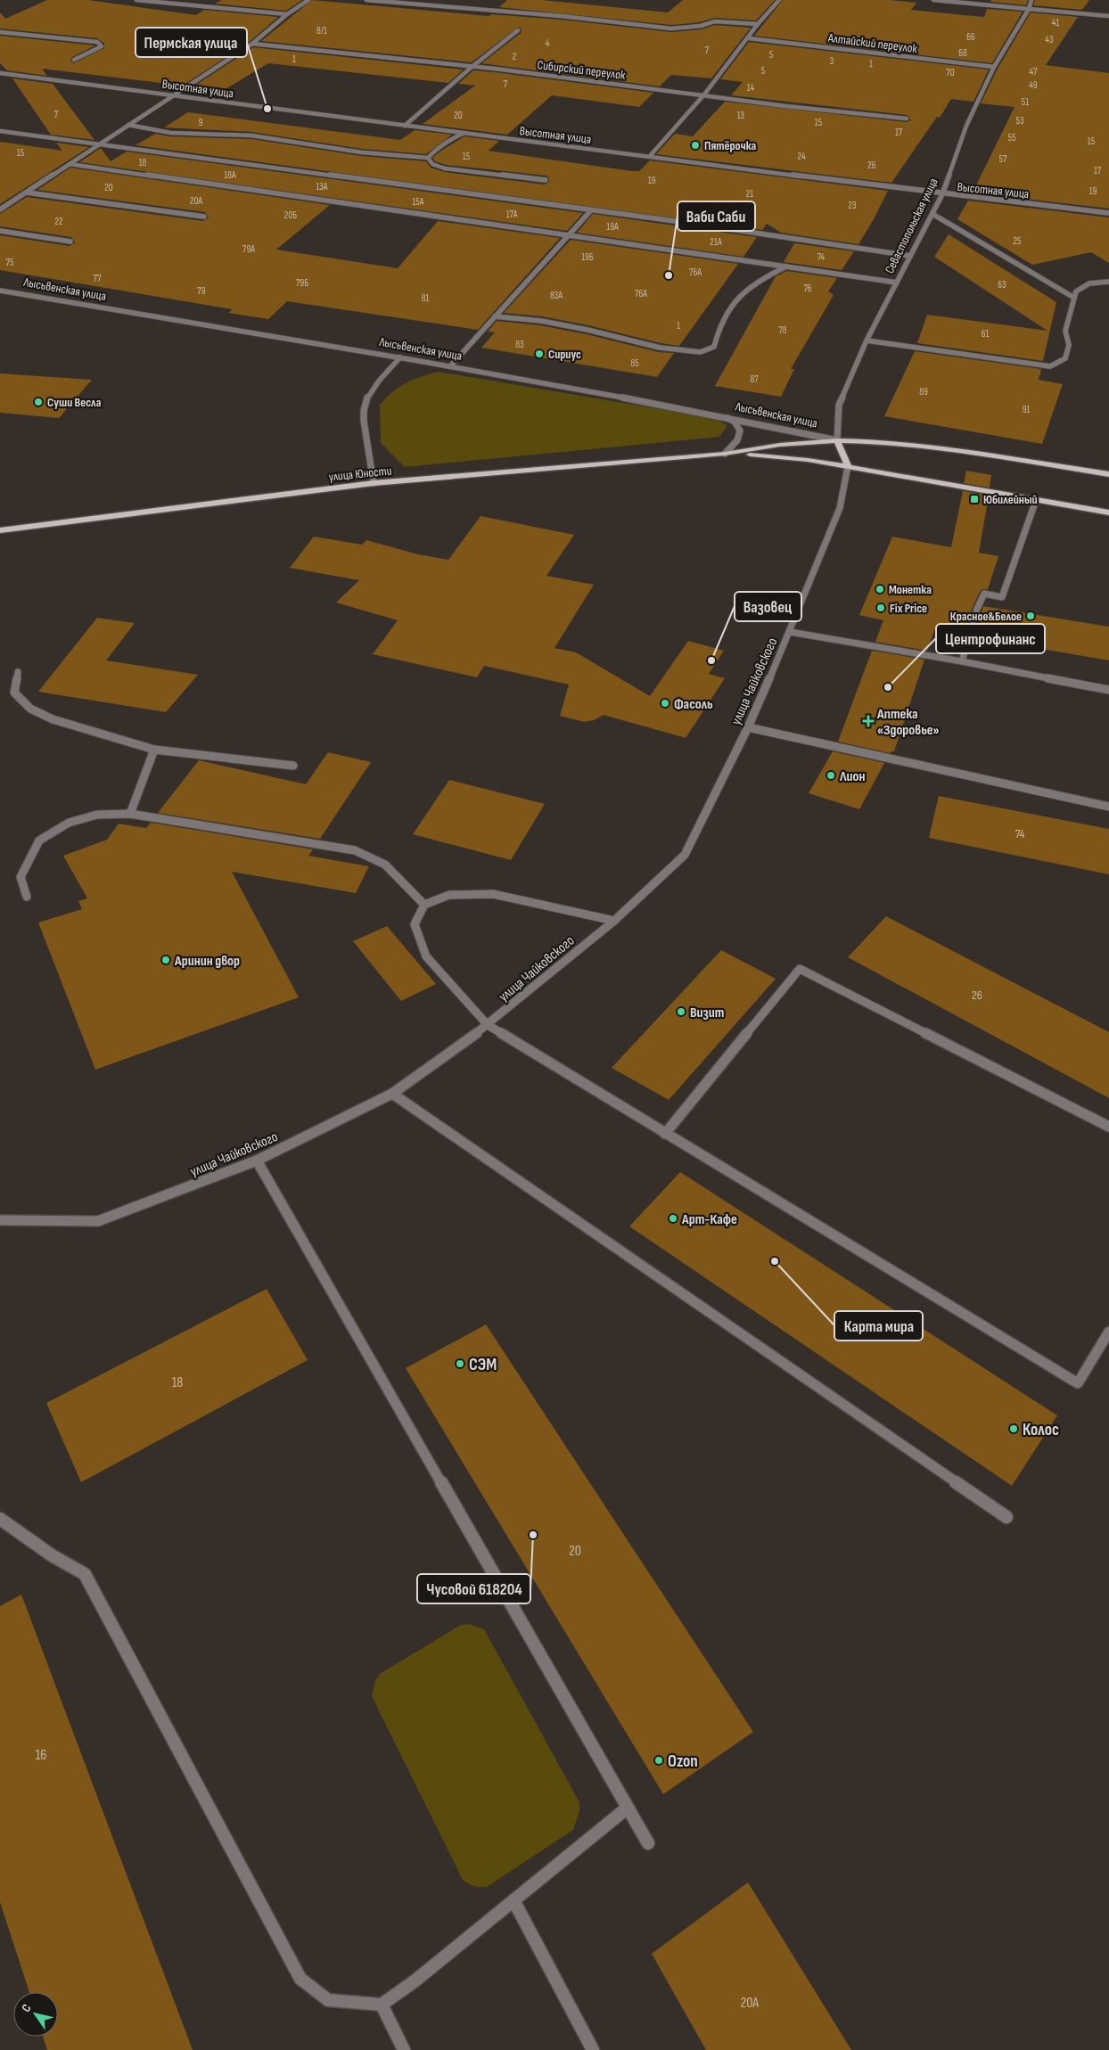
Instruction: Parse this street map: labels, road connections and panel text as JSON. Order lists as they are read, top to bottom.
{
  "streets": {
    "main road": ["Севастопольская улица", "Лысьвенская улица", "улица Юности"],
    "street": [
      "Алтайский переулок",
      "Сибирский переулок",
      "Высотная улица",
      "улица Чайковского"
    ]
  },
  "crossings": [
    ["Алтайский переулок", "Севастопольская улица"],
    ["Высотная улица", "Севастопольская улица"],
    ["Севастопольская улица", "Лысьвенская улица"],
    ["Севастопольская улица", "улица Чайковского"],
    ["Лысьвенская улица", "улица Юности"]
  ],
  "places": {
    "other": [
      "Пермская улица",
      "Пятёрочка",
      "Ваби Саби",
      "Сириус",
      "Суши Весла",
      "Монетка",
      "Fix Price",
      "Красное&Белое",
      "Вазовец",
      "Центрофинанс",
      "Фасоль",
      "Лион",
      "Аринин двор",
      "Визит",
      "Арт-Кафе",
      "Карта мира",
      "СЭМ",
      "Колос",
      "Чусовой 618204",
      "Ozon"
    ],
    "transit": ["Юбилейный"],
    "health": ["Аптека «Здоровье»"]
  },
  "house_numbers": [
    "41",
    "8/1",
    "66",
    "43",
    "4",
    "7",
    "68",
    "5",
    "2",
    "1",
    "3",
    "1",
    "5",
    "47",
    "70",
    "7",
    "49",
    "14",
    "51",
    "7",
    "20",
    "13",
    "53",
    "9",
    "15",
    "17",
    "55",
    "15",
    "15",
    "15",
    "24",
    "57",
    "18",
    "26",
    "17",
    "18А",
    "19",
    "13А",
    "20",
    "19",
    "21",
    "20А",
    "15А",
    "23",
    "17А",
    "20Б",
    "22",
    "19А",
    "25",
    "21А",
    "79А",
    "19Б",
    "74",
    "75",
    "76А",
    "77",
    "79Б",
    "63",
    "76",
    "79",
    "76А",
    "83А",
    "81",
    "1",
    "78",
    "61",
    "83",
    "85",
    "87",
    "89",
    "91",
    "74",
    "26",
    "18",
    "20",
    "16",
    "20А"
  ],
  "north": "top left"
}
